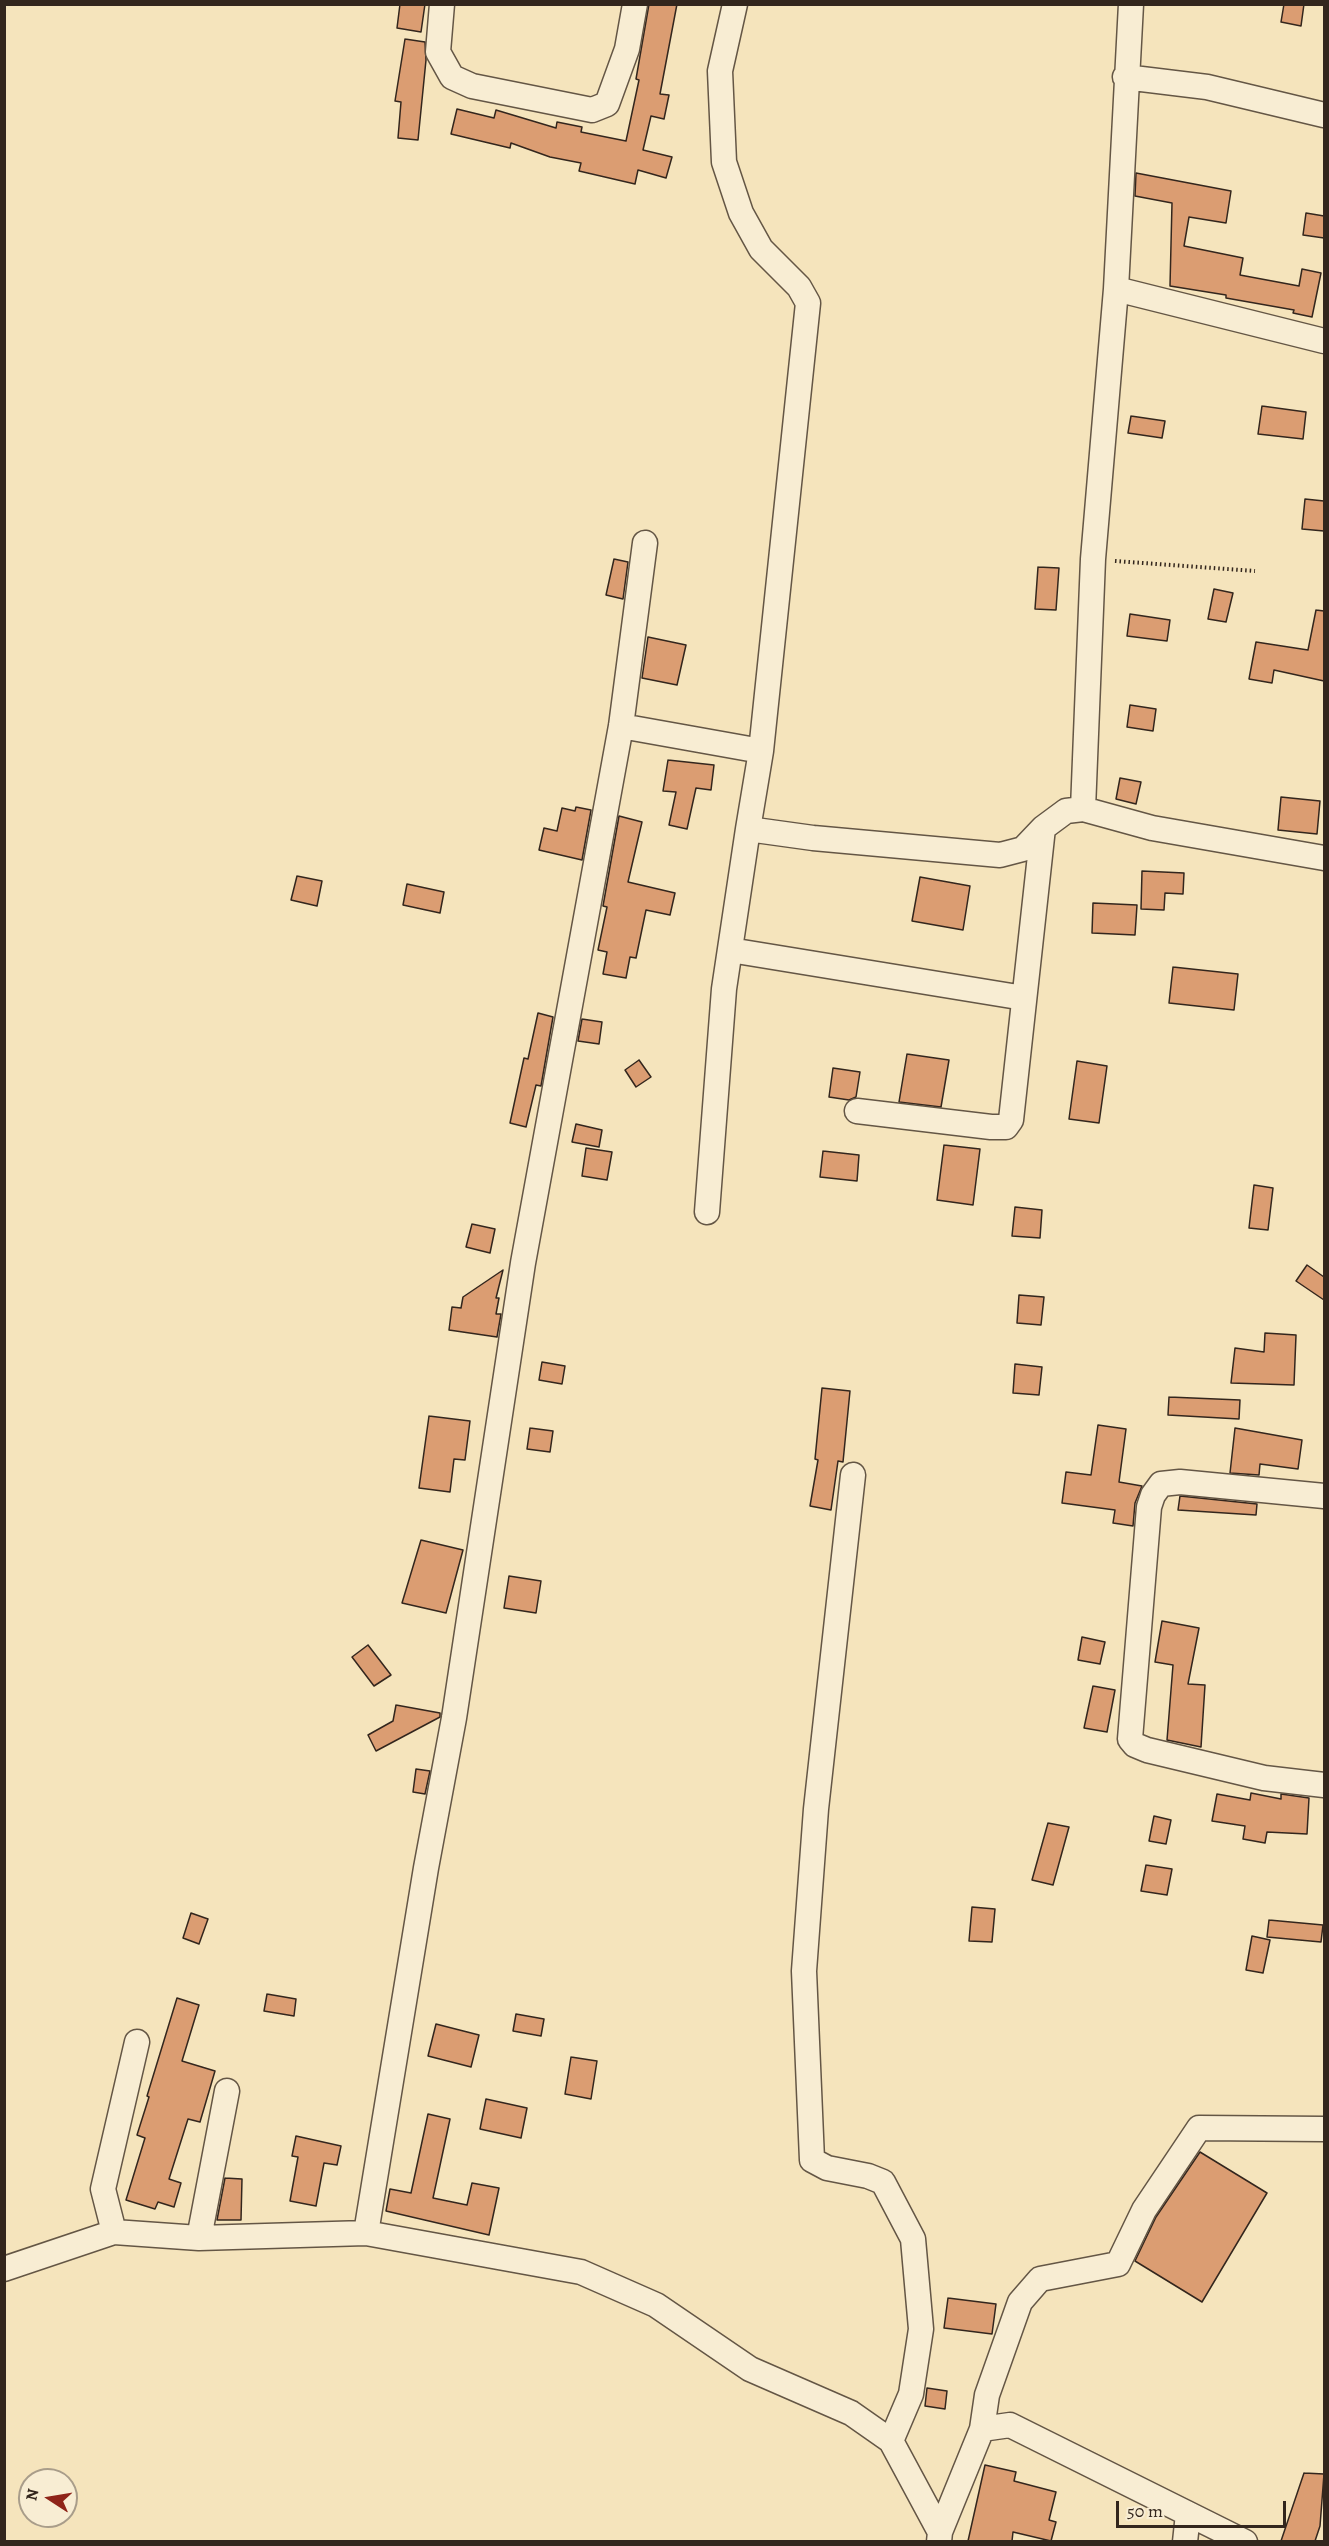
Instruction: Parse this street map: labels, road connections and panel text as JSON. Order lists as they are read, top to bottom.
{
  "scale_bar": "50 m",
  "north": "left"
}
